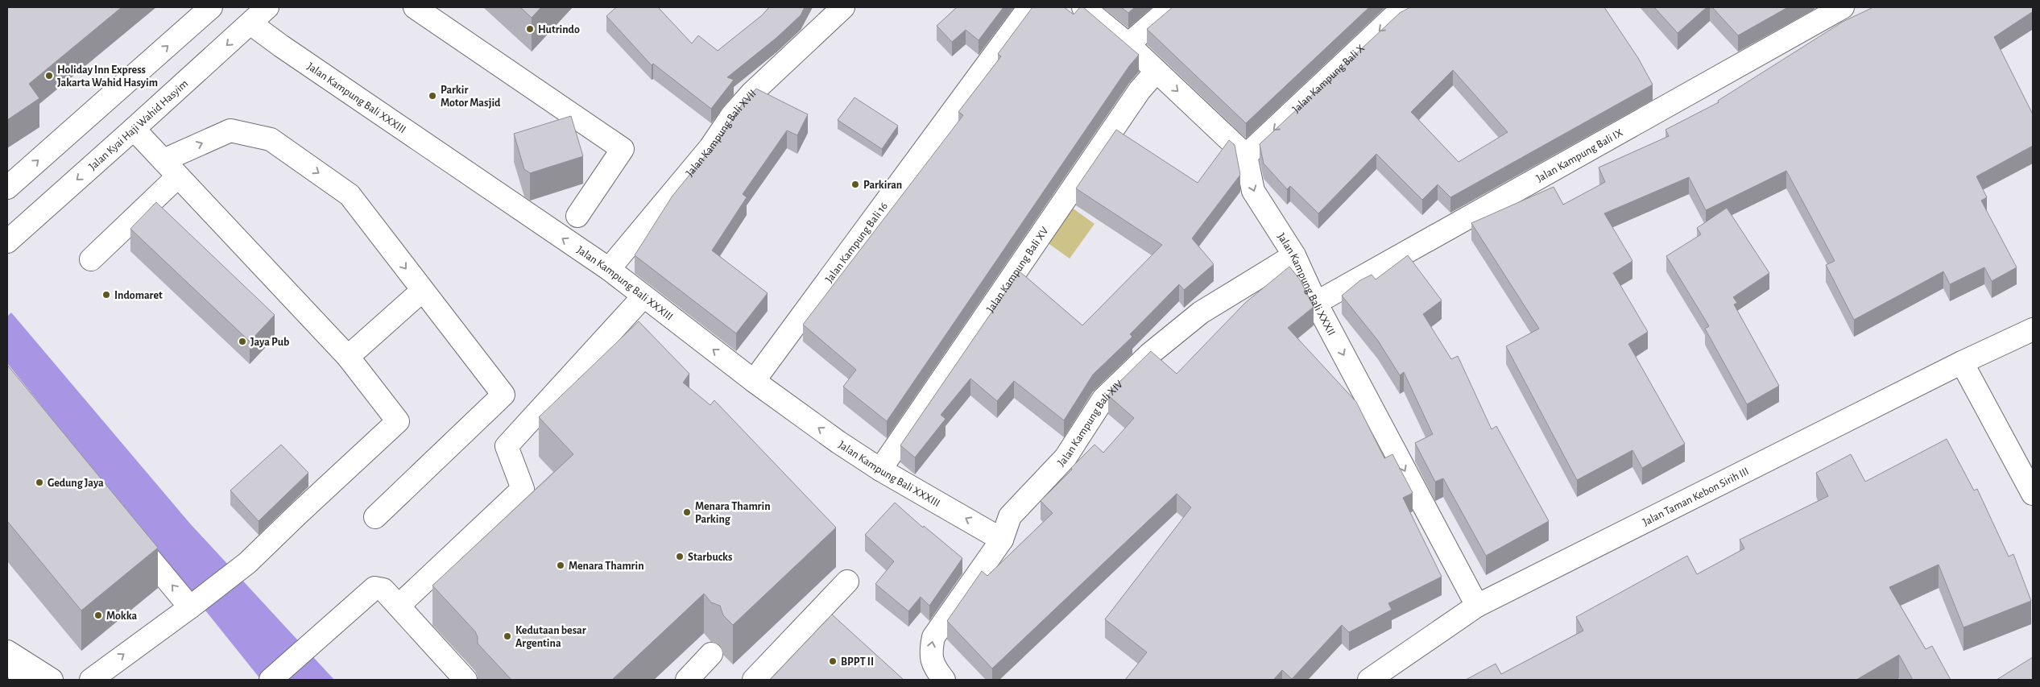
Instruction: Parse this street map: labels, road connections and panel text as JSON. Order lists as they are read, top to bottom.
{
  "streets": {
    "street": [
      "Jalan Kampung Bali X",
      "Jalan Kampung Bali XXXIII",
      "Jalan Kyai Haji Wahid Hasyim",
      "Jalan Kampung Bali XVII",
      "Jalan Kampung Bali IX",
      "Jalan Kampung Bali 16",
      "Jalan Kampung Bali XV",
      "Jalan Kampung Bali XXXII",
      "Jalan Kampung Bali XIV",
      "Jalan Taman Kebon Sirih III"
    ]
  },
  "crossings": [
    ["Jalan Kampung Bali X", "Jalan Kampung Bali XXXII"],
    ["Jalan Kampung Bali XXXIII", "Jalan Kyai Haji Wahid Hasyim"],
    ["Jalan Kampung Bali XXXIII", "Jalan Kampung Bali XVII"],
    ["Jalan Kampung Bali XXXIII", "Jalan Kampung Bali 16"],
    ["Jalan Kampung Bali XXXIII", "Jalan Kampung Bali XV"],
    ["Jalan Kampung Bali XXXIII", "Jalan Kampung Bali XIV"],
    ["Jalan Kampung Bali IX", "Jalan Kampung Bali XXXII"],
    ["Jalan Kampung Bali XXXII", "Jalan Kampung Bali XIV"],
    ["Jalan Kampung Bali XXXII", "Jalan Taman Kebon Sirih III"]
  ],
  "one_way": ["Jalan Kampung Bali X", "Jalan Kampung Bali XXXIII", "Jalan Kampung Bali XXXII"],
  "places": [
    "Hutrindo",
    "Holiday Inn Express Jakarta Wahid Hasyim",
    "Parkir Motor Masjid",
    "Parkiran",
    "Indomaret",
    "Jaya Pub",
    "Gedung Jaya",
    "Menara Thamrin Parking",
    "Starbucks",
    "Menara Thamrin",
    "Mokka",
    "Kedutaan besar Argentina",
    "BPPT II"
  ]
}
